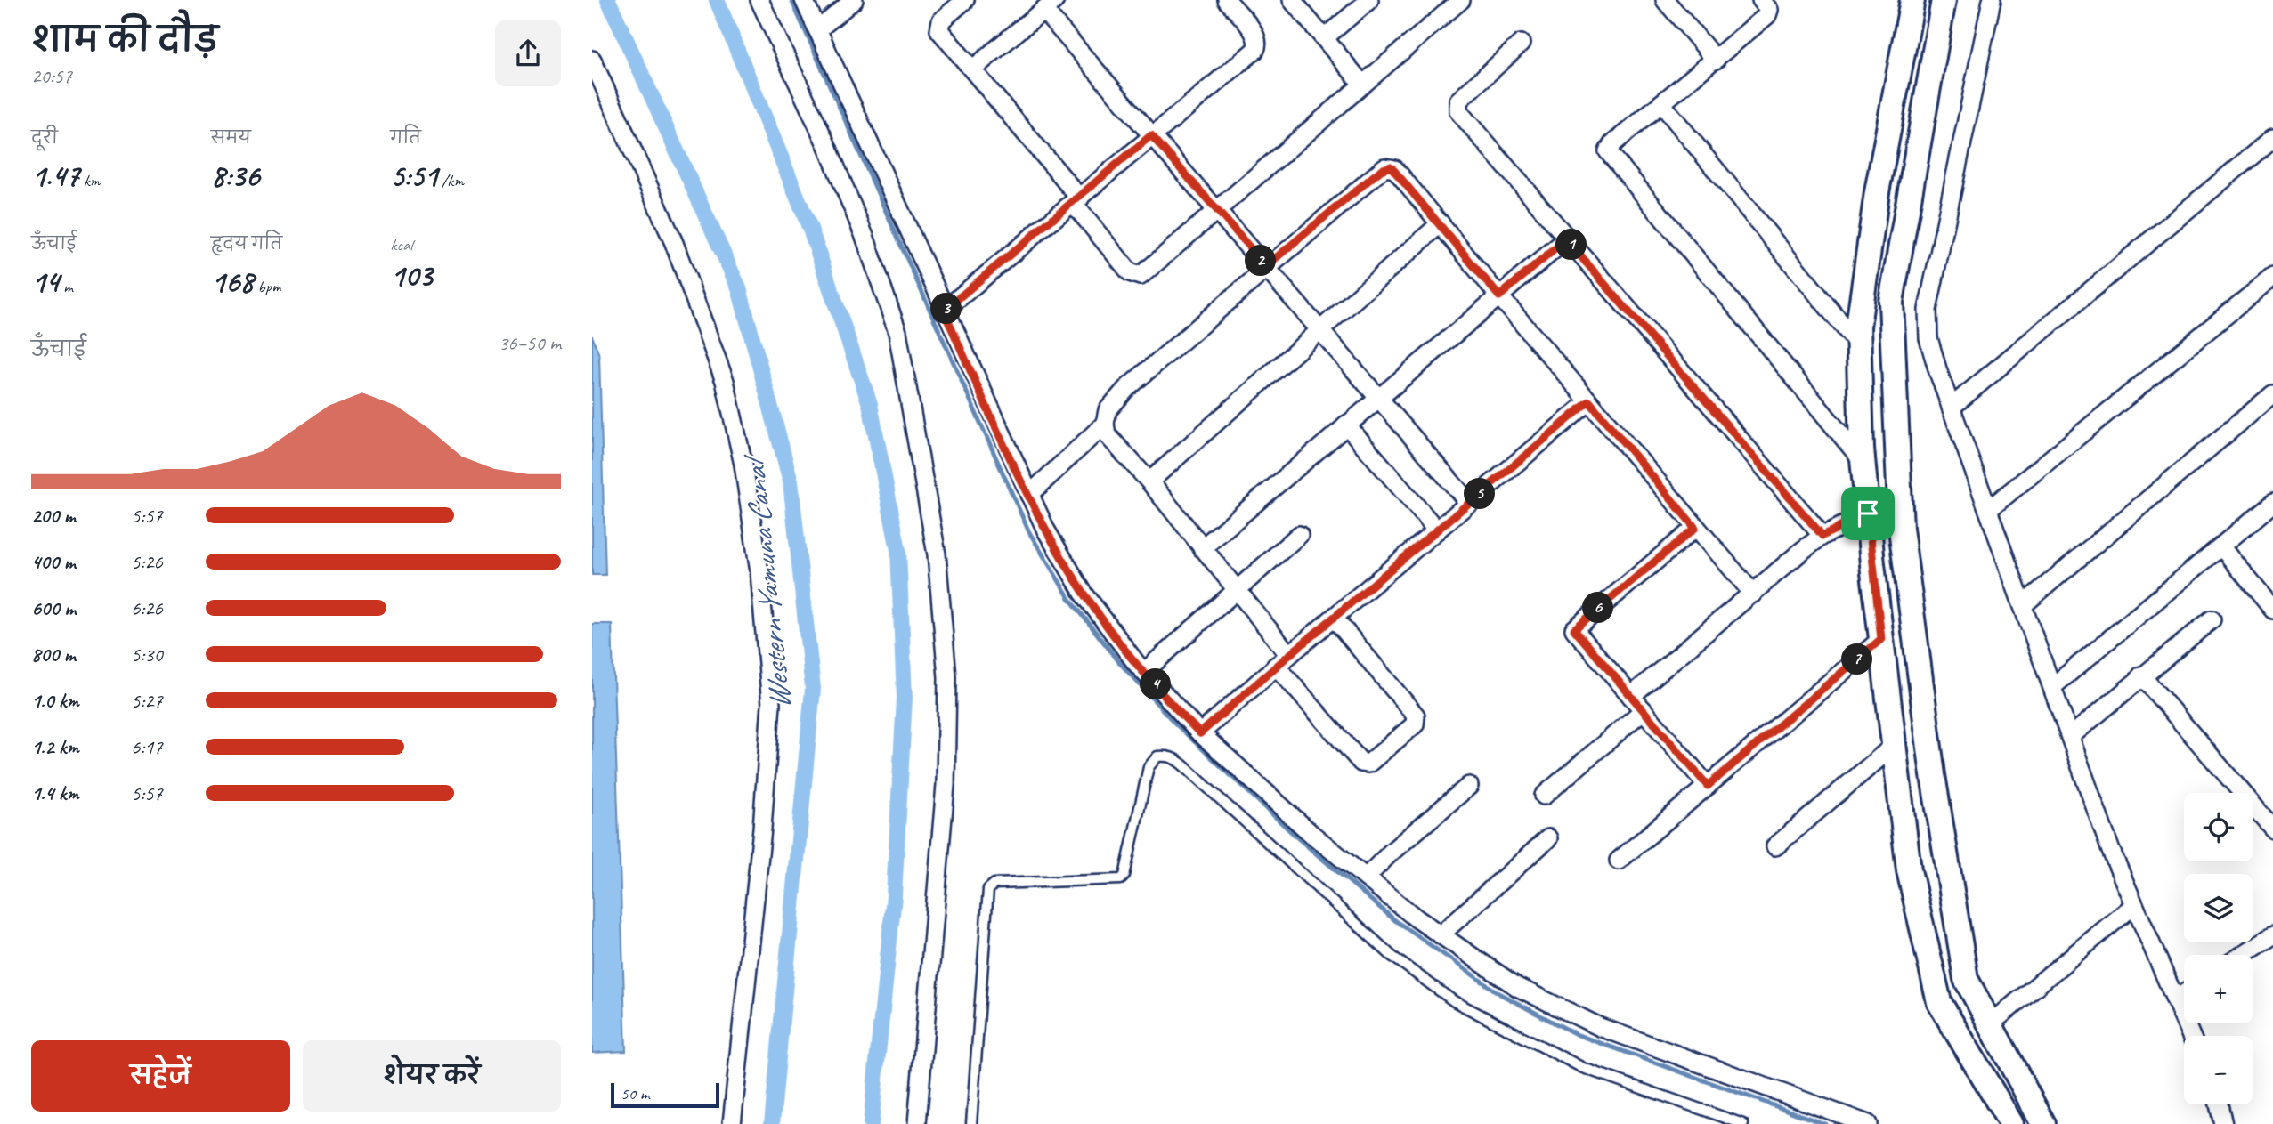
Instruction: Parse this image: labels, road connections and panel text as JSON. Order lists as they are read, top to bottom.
{
  "water": ["Western Yamuna Canal"],
  "scale_bar": "50 m",
  "page": {
    "heading": ["शाम की दौड़", "20:57"],
    "stats": [
      ["दूरी", "1.47 km"],
      ["समय", "8:36"],
      ["गति", "5:51 /km"],
      ["ऊँचाई", "14 m"],
      ["हृदय गति", "168 bpm"],
      ["kcal", "103"]
    ],
    "pins": [
      "1",
      "2",
      "3",
      "5",
      "6",
      "7",
      "4"
    ],
    "chart": ["ऊँचाई", "36–50 m"],
    "list": [
      {
        "name": "200 m",
        "note": "5:57"
      },
      {
        "name": "400 m",
        "note": "5:26"
      },
      {
        "name": "600 m",
        "note": "6:26"
      },
      {
        "name": "800 m",
        "note": "5:30"
      },
      {
        "name": "1.0 km",
        "note": "5:27"
      },
      {
        "name": "1.2 km",
        "note": "6:17"
      },
      {
        "name": "1.4 km",
        "note": "5:57"
      }
    ],
    "map_buttons": ["+", "−"],
    "buttons": ["सहेजें", "शेयर करें"],
    "scale": "50 m"
  }
}
